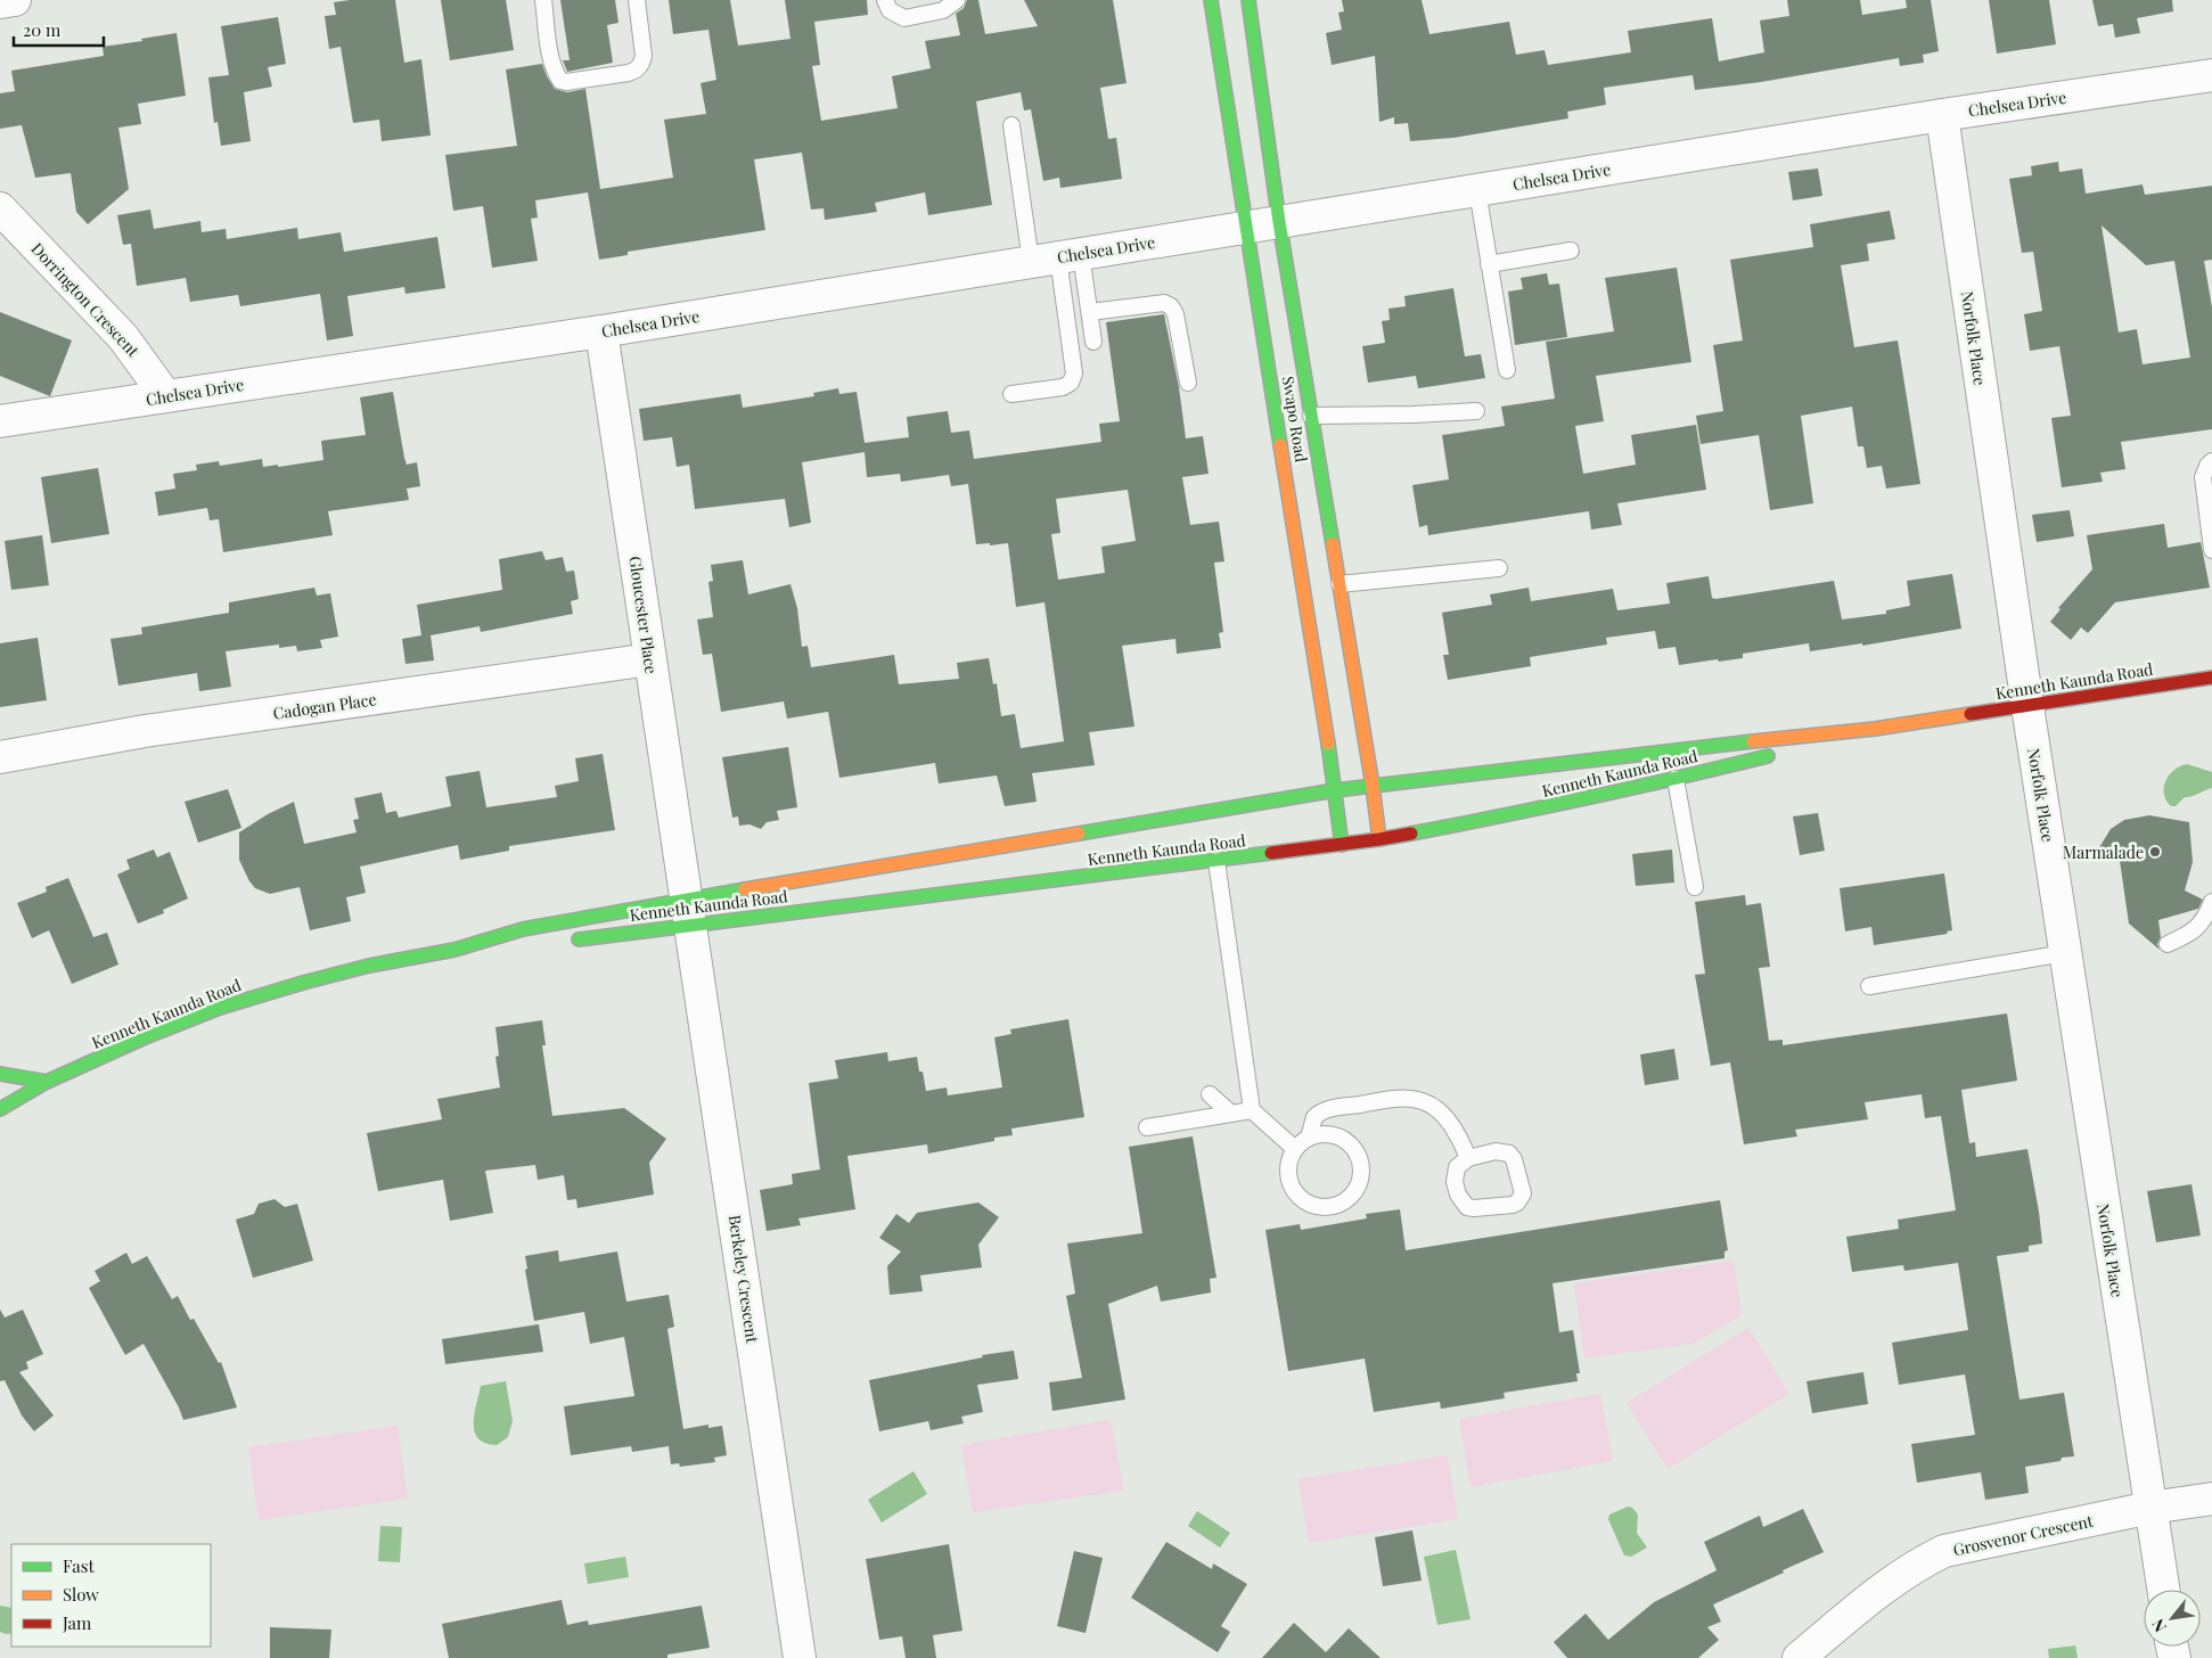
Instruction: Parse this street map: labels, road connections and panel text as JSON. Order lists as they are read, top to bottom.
{
  "streets": {
    "main road": ["Swapo Road", "Kenneth Kaunda Road"],
    "street": [
      "Chelsea Drive",
      "Dorrington Crescent",
      "Norfolk Place",
      "Gloucester Place",
      "Cadogan Place",
      "Berkeley Crescent",
      "Grosvenor Crescent"
    ]
  },
  "crossings": [
    ["Chelsea Drive", "Dorrington Crescent"],
    ["Chelsea Drive", "Norfolk Place"],
    ["Chelsea Drive", "Swapo Road"],
    ["Chelsea Drive", "Gloucester Place"],
    ["Norfolk Place", "Kenneth Kaunda Road"],
    ["Norfolk Place", "Grosvenor Crescent"],
    ["Swapo Road", "Kenneth Kaunda Road"],
    ["Gloucester Place", "Kenneth Kaunda Road"],
    ["Gloucester Place", "Cadogan Place"],
    ["Gloucester Place", "Berkeley Crescent"],
    ["Kenneth Kaunda Road", "Berkeley Crescent"]
  ],
  "places": ["Marmalade"],
  "legend": ["Fast", "Slow", "Jam"],
  "scale_bar": "20 m",
  "north": "bottom left"
}
